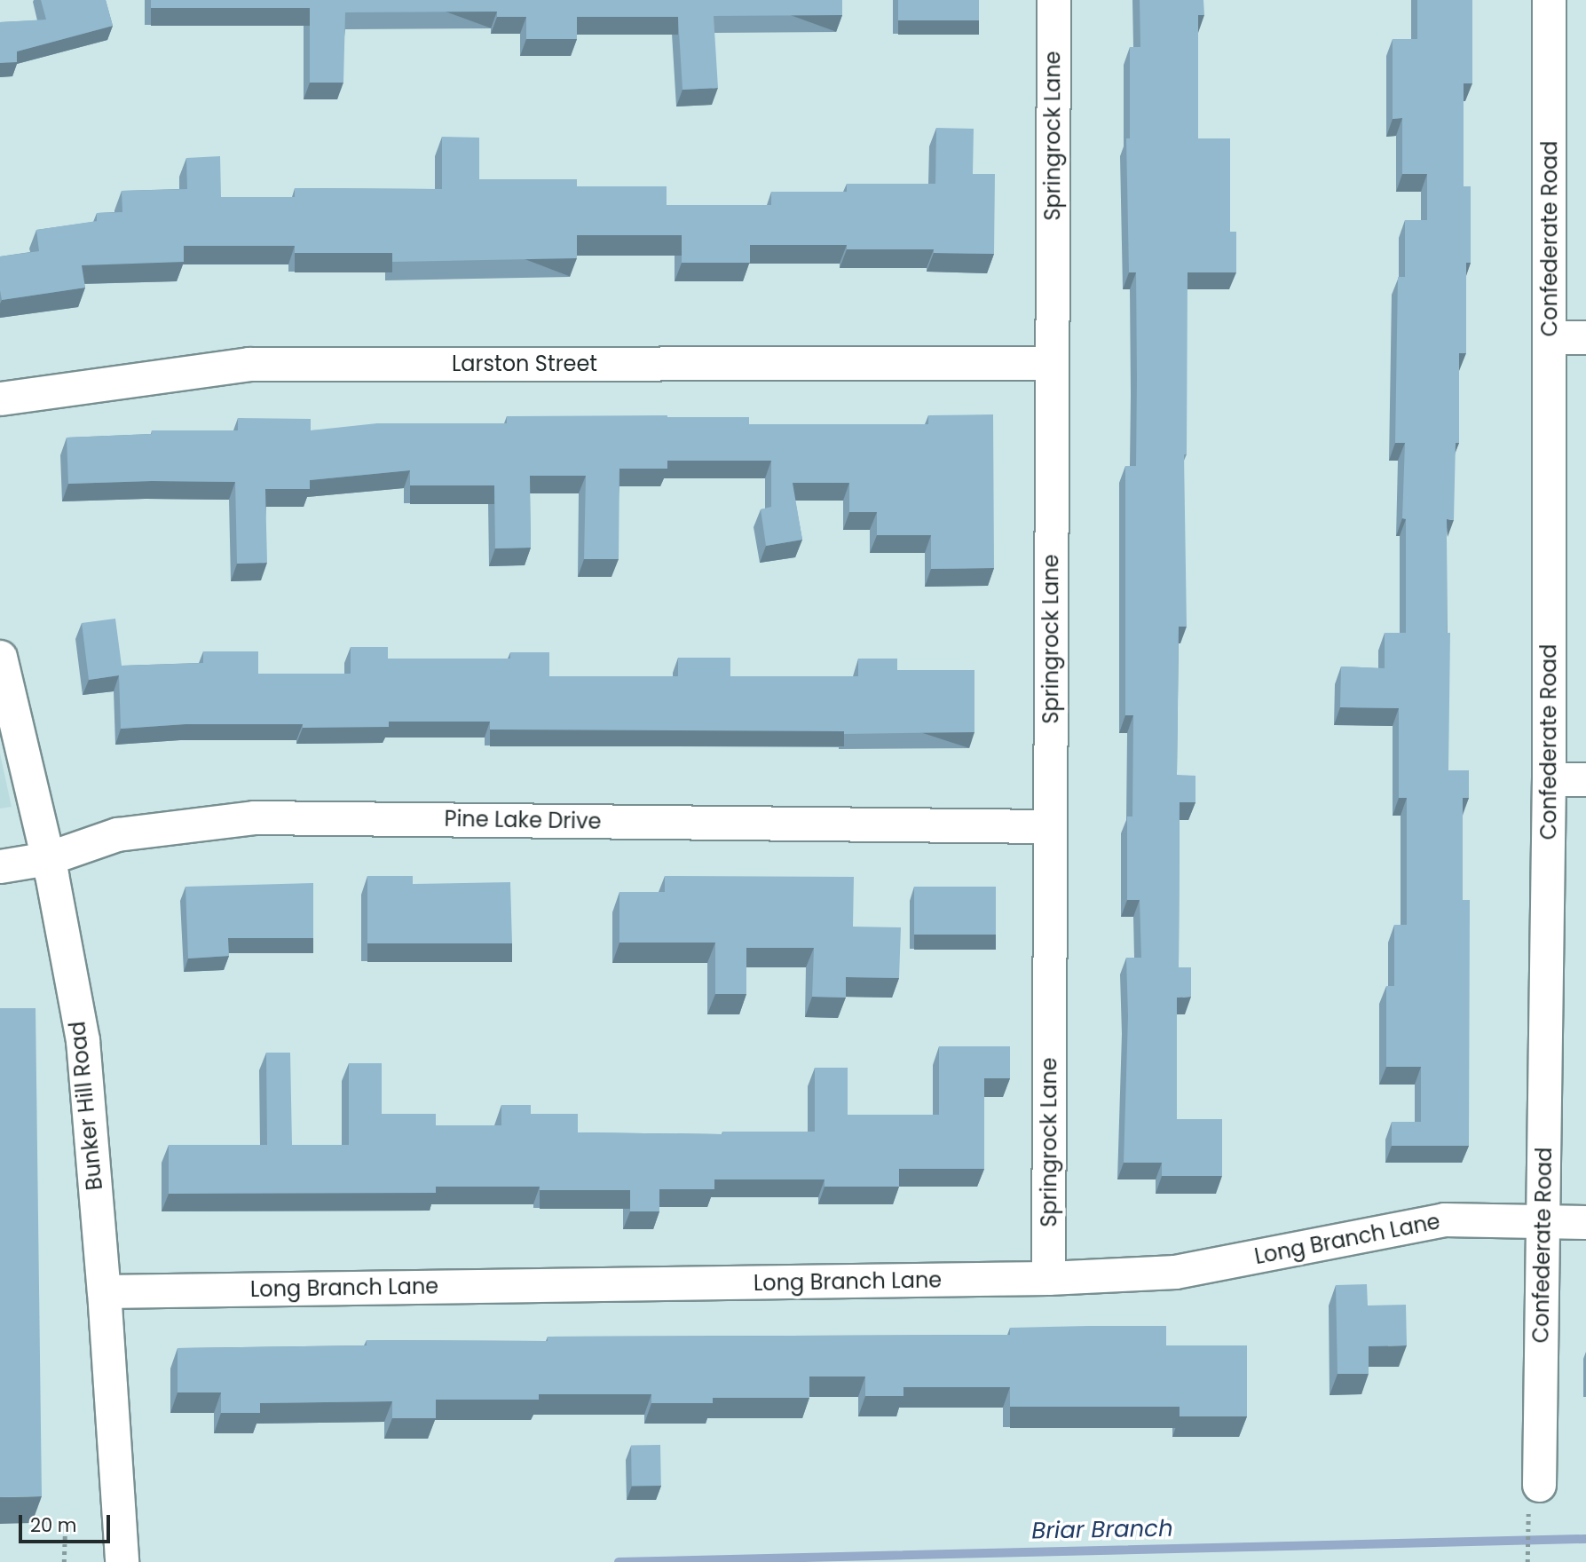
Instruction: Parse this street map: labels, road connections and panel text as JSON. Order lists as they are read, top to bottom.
{
  "streets": {
    "street": [
      "Springrock Lane",
      "Confederate Road",
      "Larston Street",
      "Pine Lake Drive",
      "Bunker Hill Road",
      "Long Branch Lane"
    ]
  },
  "crossings": [
    ["Springrock Lane", "Larston Street"],
    ["Springrock Lane", "Pine Lake Drive"],
    ["Springrock Lane", "Long Branch Lane"],
    ["Confederate Road", "Long Branch Lane"],
    ["Pine Lake Drive", "Bunker Hill Road"],
    ["Bunker Hill Road", "Long Branch Lane"]
  ],
  "water": ["Briar Branch"],
  "scale_bar": "20 m"
}
